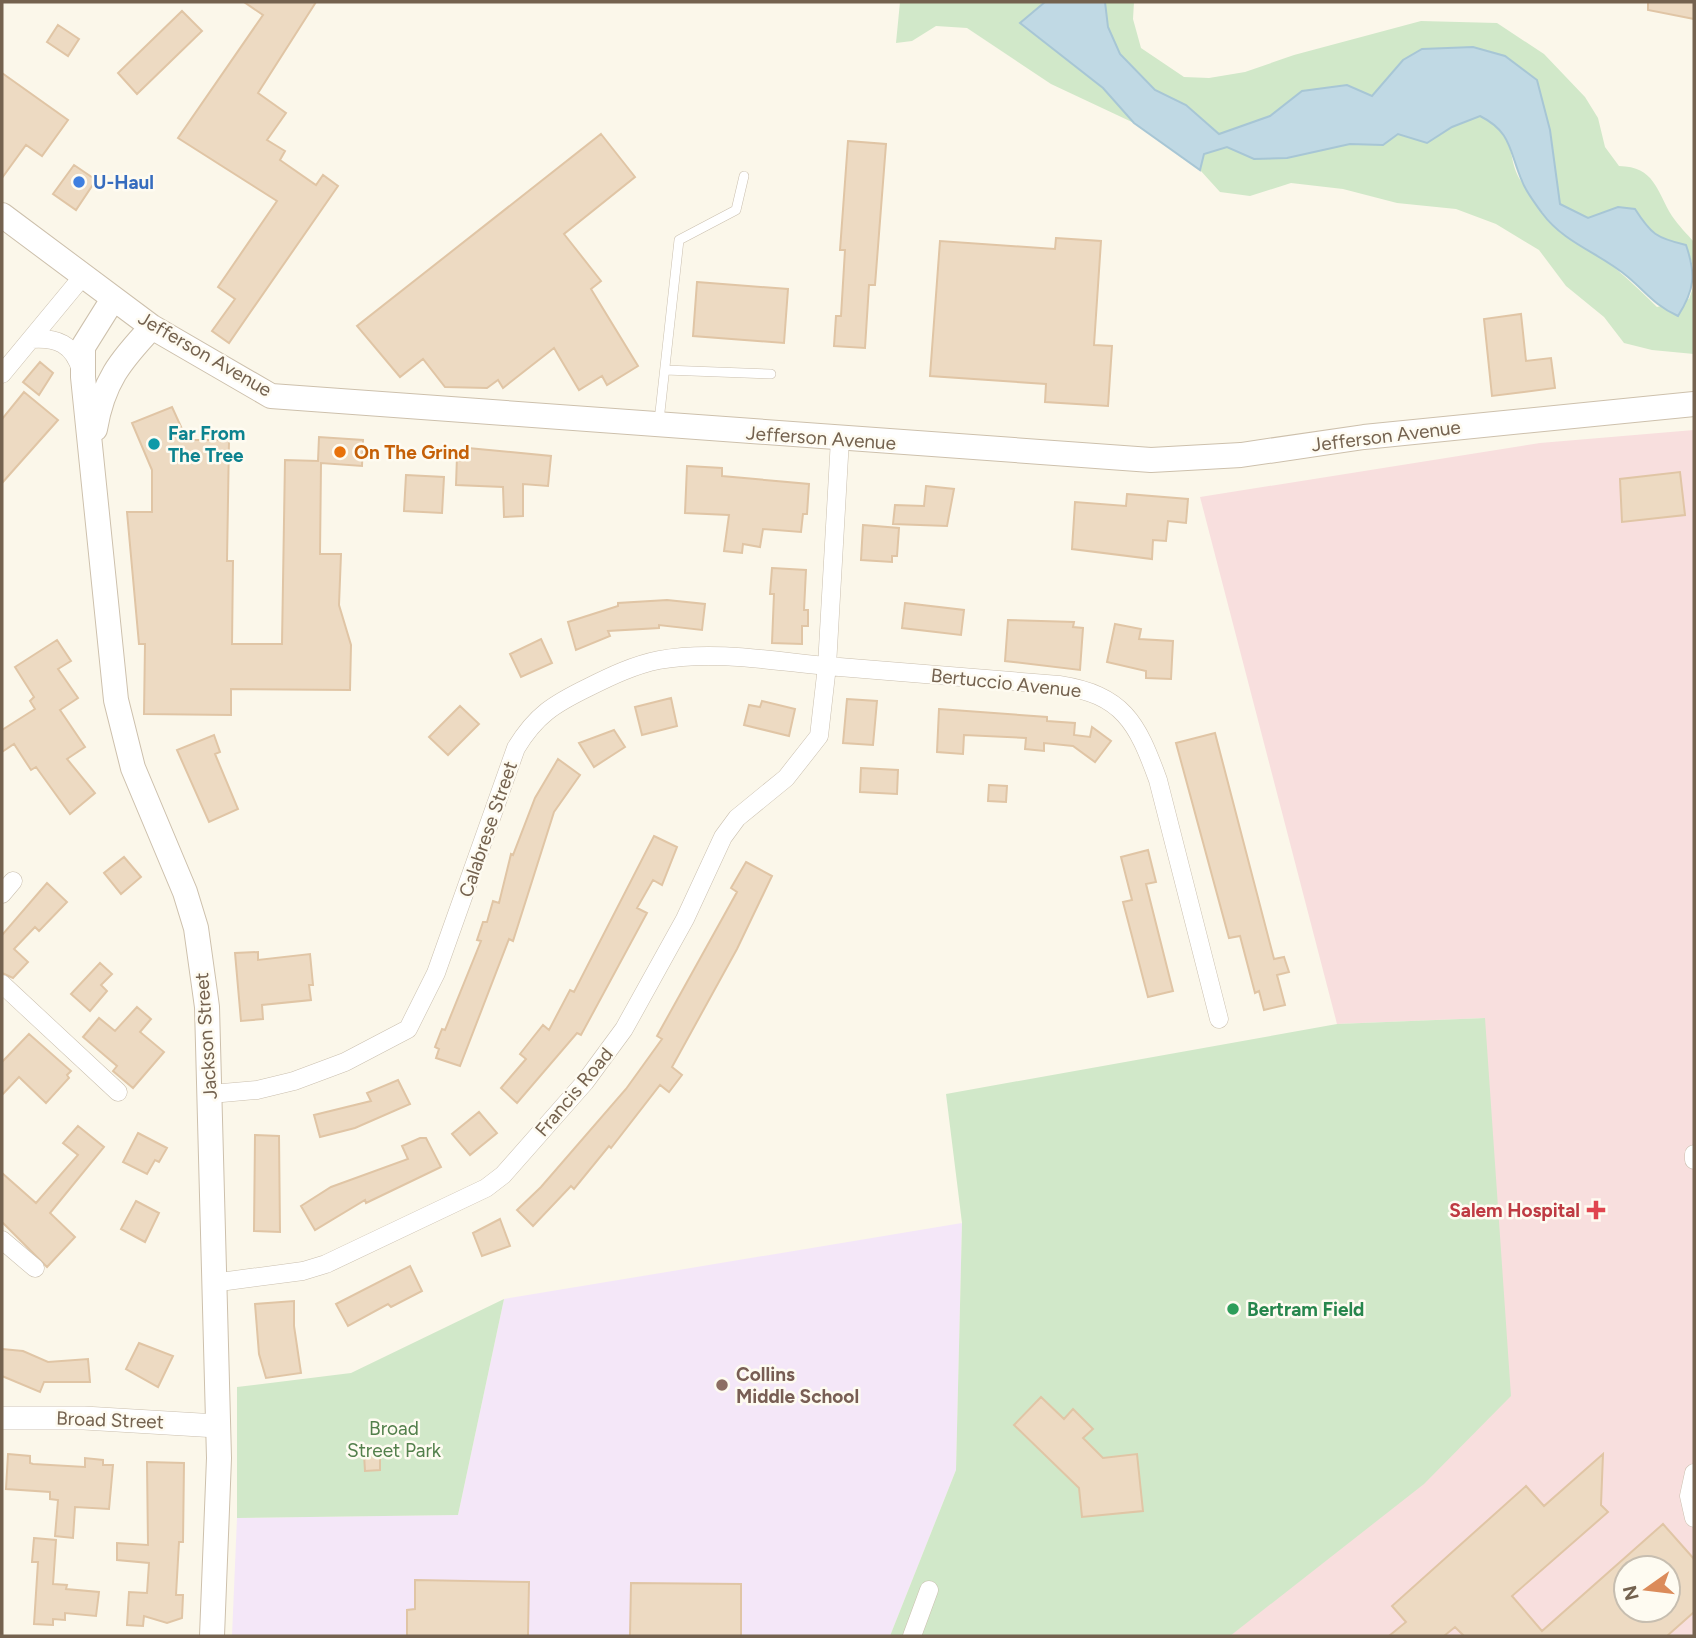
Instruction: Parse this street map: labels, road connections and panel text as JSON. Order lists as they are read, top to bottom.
{
  "streets": {
    "main road": ["Jefferson Avenue", "Jackson Street"],
    "street": [
      "Bertuccio Avenue",
      "Calabrese Street",
      "Francis Road",
      "Broad Street"
    ]
  },
  "crossings": [
    ["Jefferson Avenue", "Jackson Street"],
    ["Bertuccio Avenue", "Calabrese Street"],
    ["Bertuccio Avenue", "Francis Road"],
    ["Calabrese Street", "Jackson Street"],
    ["Calabrese Street", "Francis Road"],
    ["Jackson Street", "Francis Road"],
    ["Jackson Street", "Broad Street"]
  ],
  "parks": ["Broad Street Park"],
  "places": {
    "other": [
      "U-Haul",
      "Far From The Tree",
      "On The Grind",
      "Bertram Field",
      "Collins Middle School"
    ],
    "health": ["Salem Hospital"]
  },
  "north": "left"
}
